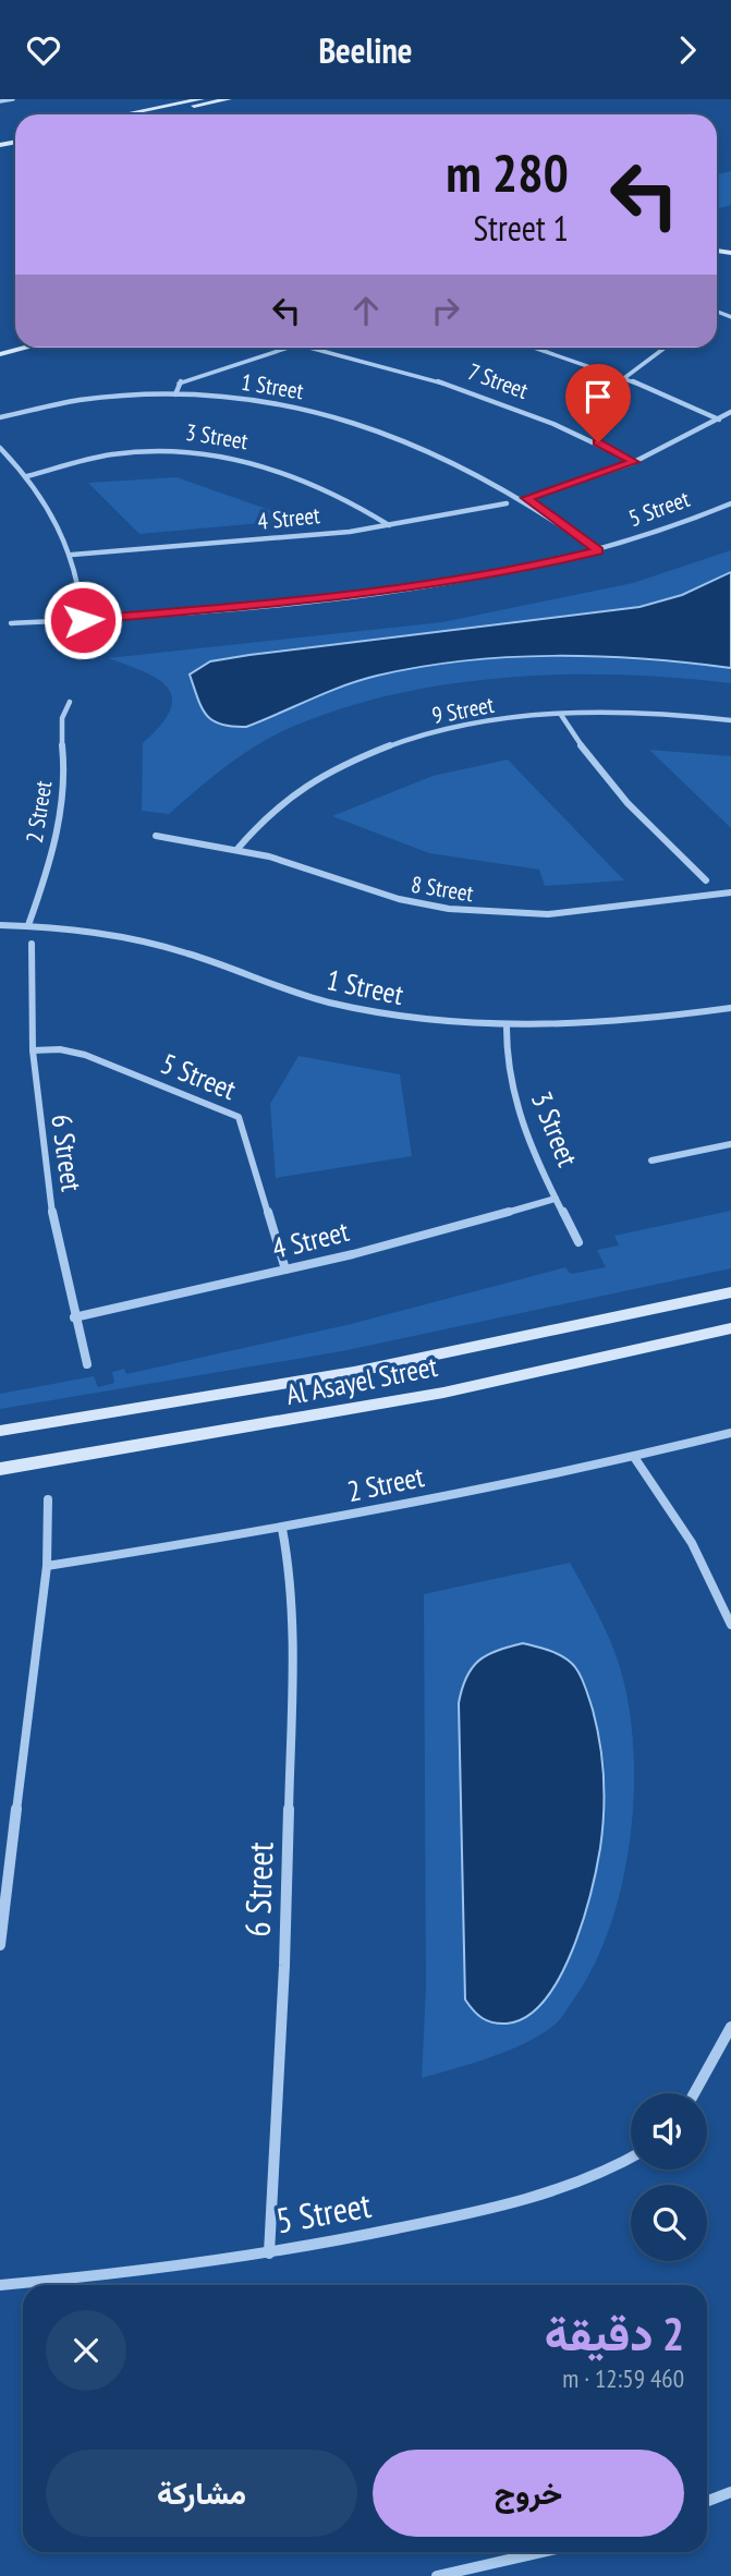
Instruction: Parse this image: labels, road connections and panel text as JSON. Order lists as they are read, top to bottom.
{
  "streets": {
    "main road": ["Al Asayel Street"],
    "street": [
      "7 Street",
      "1 Street",
      "3 Street",
      "5 Street",
      "4 Street",
      "9 Street",
      "2 Street",
      "8 Street",
      "6 Street"
    ]
  },
  "crossings": [
    ["1 Street", "3 Street"],
    ["1 Street", "5 Street"],
    ["1 Street", "2 Street"],
    ["3 Street", "4 Street"],
    ["5 Street", "4 Street"],
    ["5 Street", "6 Street"],
    ["4 Street", "6 Street"],
    ["9 Street", "8 Street"],
    ["2 Street", "6 Street"]
  ],
  "page": {
    "header": "Beeline",
    "turn": ["280 m", "1 Street"],
    "heading": ["2 دقيقة", "460 m · 12:59"],
    "buttons": ["خروج", "مشاركة"]
  }
}
